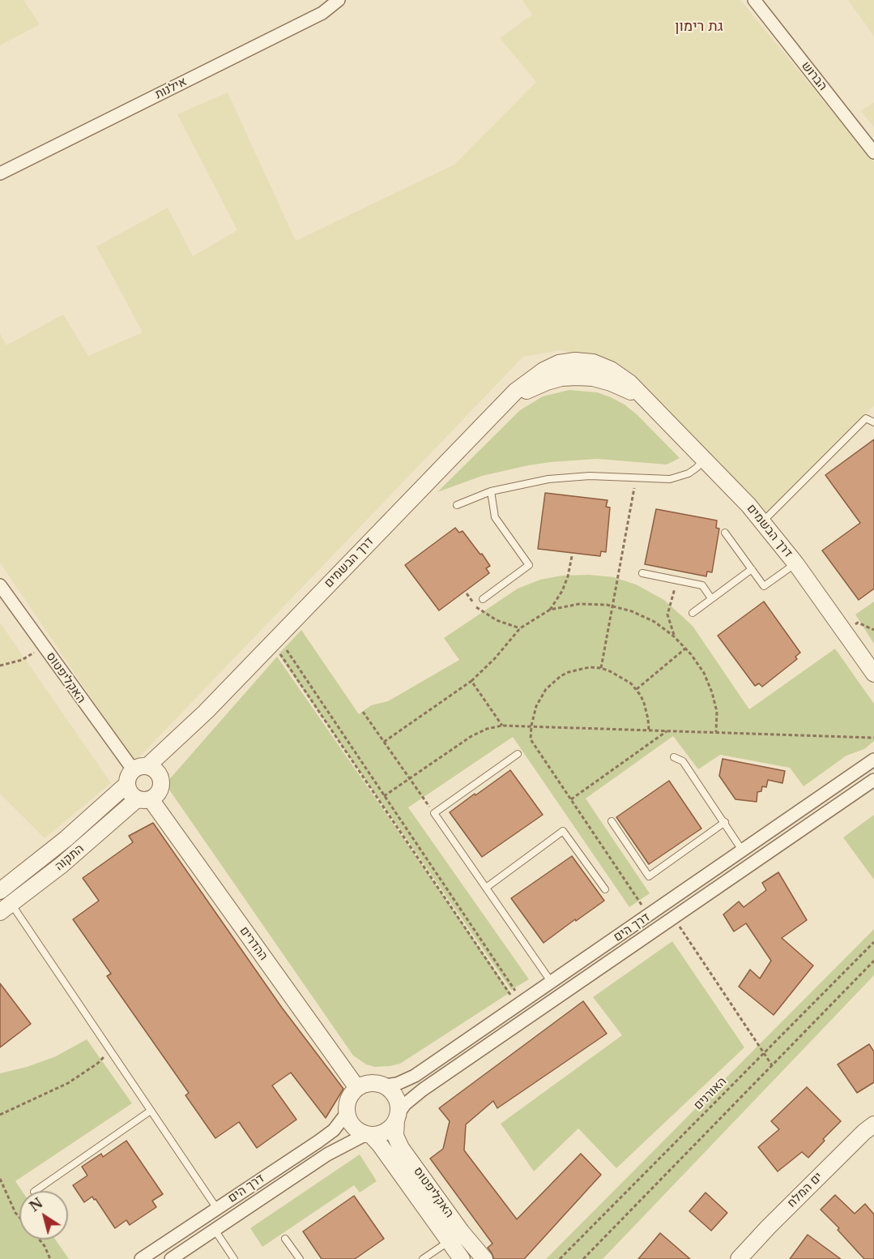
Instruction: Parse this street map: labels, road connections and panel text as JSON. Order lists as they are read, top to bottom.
{
  "streets": {
    "street": [
      "הברוש",
      "אילנות",
      "דרך הבשמים",
      "האקליפטוס",
      "התקוה",
      "דרך הים",
      "ההדרים",
      "ים המלח"
    ],
    "path": ["האורנים"]
  },
  "crossings": [
    ["דרך הבשמים", "האקליפטוס"],
    ["דרך הבשמים", "התקוה"],
    ["דרך הבשמים", "ההדרים"],
    ["האקליפטוס", "התקוה"],
    ["האקליפטוס", "דרך הים"],
    ["האקליפטוס", "ההדרים"],
    ["התקוה", "ההדרים"],
    ["דרך הים", "ההדרים"]
  ],
  "districts": ["גת רימון"],
  "north": "top left"
}
